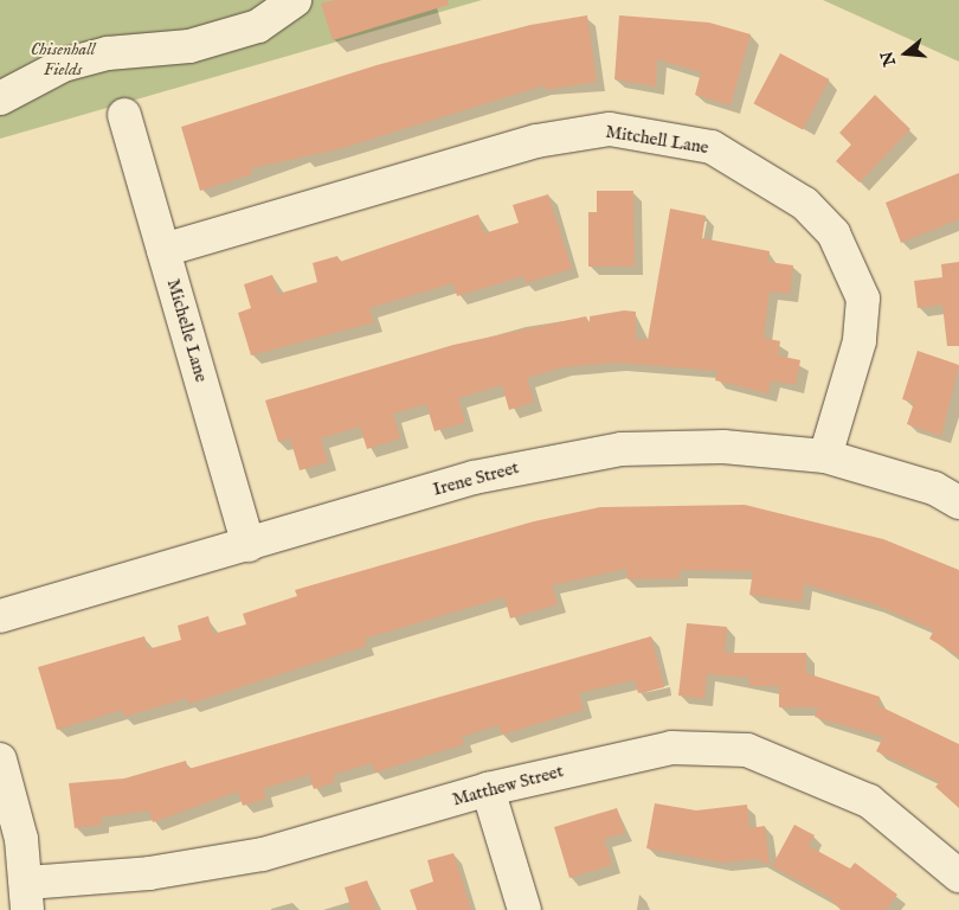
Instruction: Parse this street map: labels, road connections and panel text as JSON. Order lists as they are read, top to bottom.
{
  "streets": {
    "street": [
      "Mitchell Lane",
      "Michelle Lane",
      "Irene Street",
      "Matthew Street"
    ]
  },
  "crossings": [
    ["Mitchell Lane", "Michelle Lane"],
    ["Mitchell Lane", "Irene Street"],
    ["Michelle Lane", "Irene Street"]
  ],
  "parks": ["Chisenhall Fields"],
  "north": "left"
}
